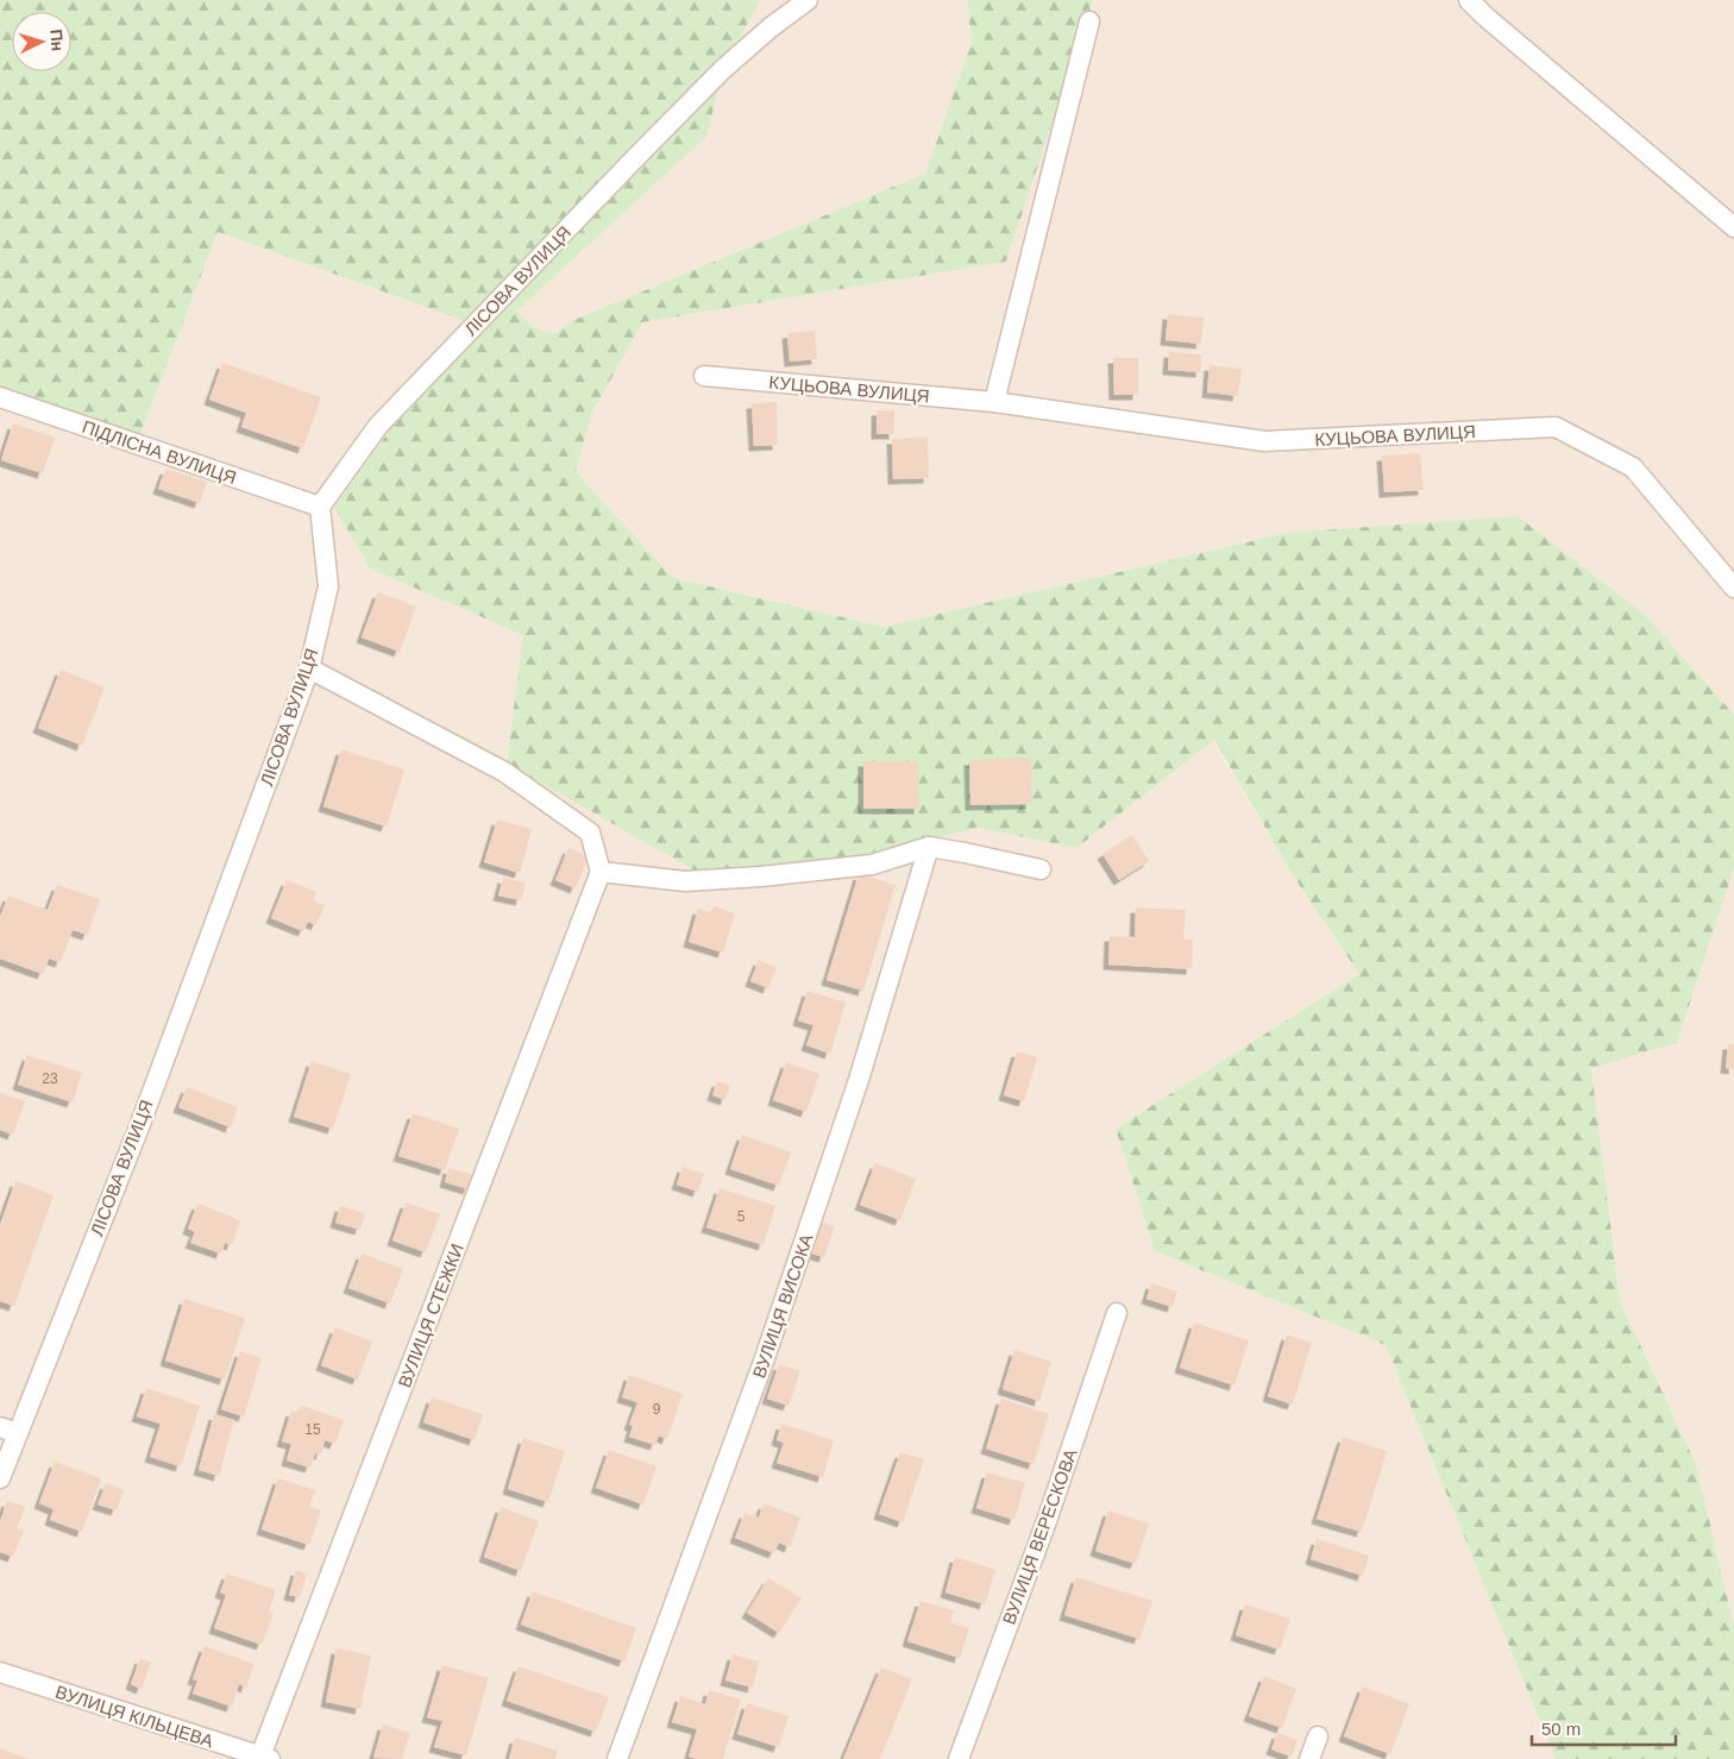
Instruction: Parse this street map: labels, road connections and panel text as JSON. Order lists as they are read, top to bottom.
{
  "streets": {
    "street": [
      "ЛІСОВА ВУЛИЦЯ",
      "КУЦЬОВА ВУЛИЦЯ",
      "ПІДЛІСНА ВУЛИЦЯ",
      "ВУЛИЦЯ ВИСОКА",
      "ВУЛИЦЯ СТЕЖКИ",
      "ВУЛИЦЯ ВЕРЕСКОВА",
      "ВУЛИЦЯ КІЛЬЦЕВА"
    ]
  },
  "crossings": [
    ["ЛІСОВА ВУЛИЦЯ", "ПІДЛІСНА ВУЛИЦЯ"],
    ["ВУЛИЦЯ СТЕЖКИ", "ВУЛИЦЯ КІЛЬЦЕВА"]
  ],
  "house_numbers": [
    "23",
    "5",
    "9",
    "15"
  ],
  "scale_bar": "50 m",
  "north": "right"
}
